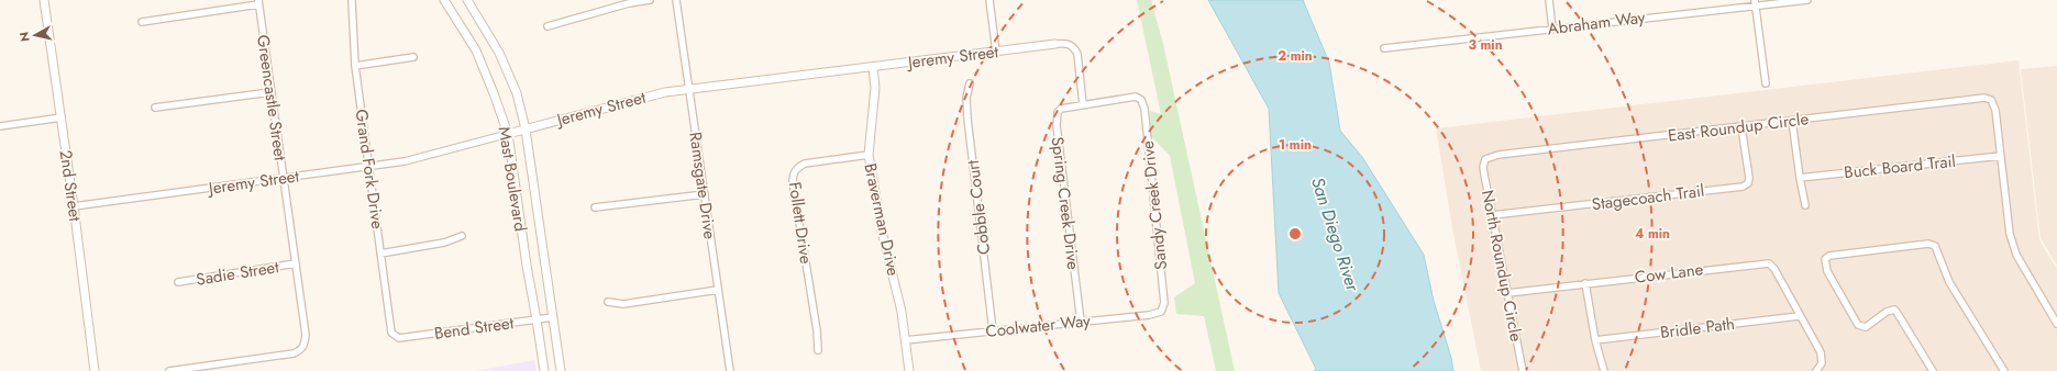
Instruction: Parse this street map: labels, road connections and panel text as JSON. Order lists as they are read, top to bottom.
{
  "streets": {
    "street": [
      "Abraham Way",
      "Jeremy Street",
      "Greencastle Street",
      "East Roundup Circle",
      "Buck Board Trail",
      "Grand Fork Drive",
      "Mast Boulevard",
      "2nd Street",
      "Ramsgate Drive",
      "Stagecoach Trail",
      "Spring Creek Drive",
      "Sandy Creek Drive",
      "Cobble Court",
      "Braverman Drive",
      "Follett Drive",
      "North Roundup Circle",
      "Sadie Street",
      "Cow Lane",
      "Coolwater Way",
      "Bend Street",
      "Bridle Path"
    ]
  },
  "crossings": [
    ["Jeremy Street", "Greencastle Street"],
    ["Jeremy Street", "Grand Fork Drive"],
    ["Jeremy Street", "Mast Boulevard"],
    ["Jeremy Street", "2nd Street"],
    ["Jeremy Street", "Ramsgate Drive"],
    ["Jeremy Street", "Spring Creek Drive"],
    ["Jeremy Street", "Sandy Creek Drive"],
    ["Jeremy Street", "Braverman Drive"],
    ["Greencastle Street", "Sadie Street"],
    ["East Roundup Circle", "Buck Board Trail"],
    ["East Roundup Circle", "Stagecoach Trail"],
    ["East Roundup Circle", "North Roundup Circle"],
    ["Grand Fork Drive", "Bend Street"],
    ["Mast Boulevard", "Bend Street"],
    ["Stagecoach Trail", "North Roundup Circle"],
    ["Spring Creek Drive", "Sandy Creek Drive"],
    ["Spring Creek Drive", "Coolwater Way"],
    ["Sandy Creek Drive", "Coolwater Way"],
    ["Cobble Court", "Coolwater Way"],
    ["Braverman Drive", "Follett Drive"],
    ["Braverman Drive", "Coolwater Way"],
    ["North Roundup Circle", "Cow Lane"],
    ["Cow Lane", "Bridle Path"]
  ],
  "water": ["San Diego River"],
  "north": "left",
  "rings": [
    "3 min",
    "2 min",
    "1 min",
    "4 min"
  ]
}
